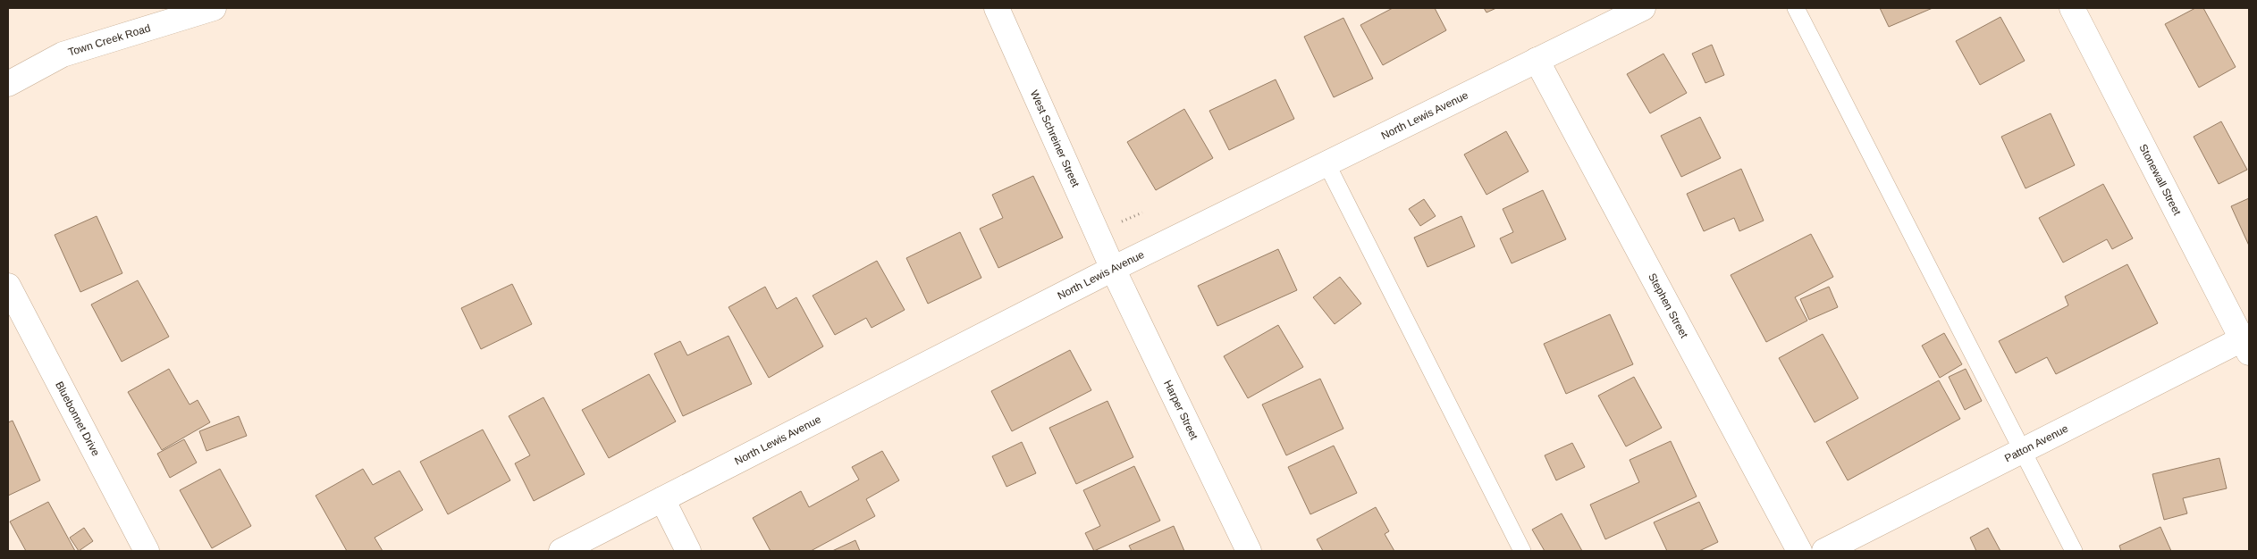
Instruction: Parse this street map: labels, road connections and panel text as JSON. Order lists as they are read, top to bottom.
{
  "streets": {
    "street": [
      "Town Creek Road",
      "North Lewis Avenue",
      "West Schreiner Street",
      "Stonewall Street",
      "Stephen Street",
      "Harper Street",
      "Bluebonnet Drive",
      "Patton Avenue"
    ]
  },
  "crossings": [
    ["North Lewis Avenue", "West Schreiner Street"],
    ["North Lewis Avenue", "Stephen Street"],
    ["North Lewis Avenue", "Harper Street"],
    ["West Schreiner Street", "Harper Street"],
    ["Stonewall Street", "Patton Avenue"]
  ]
}
